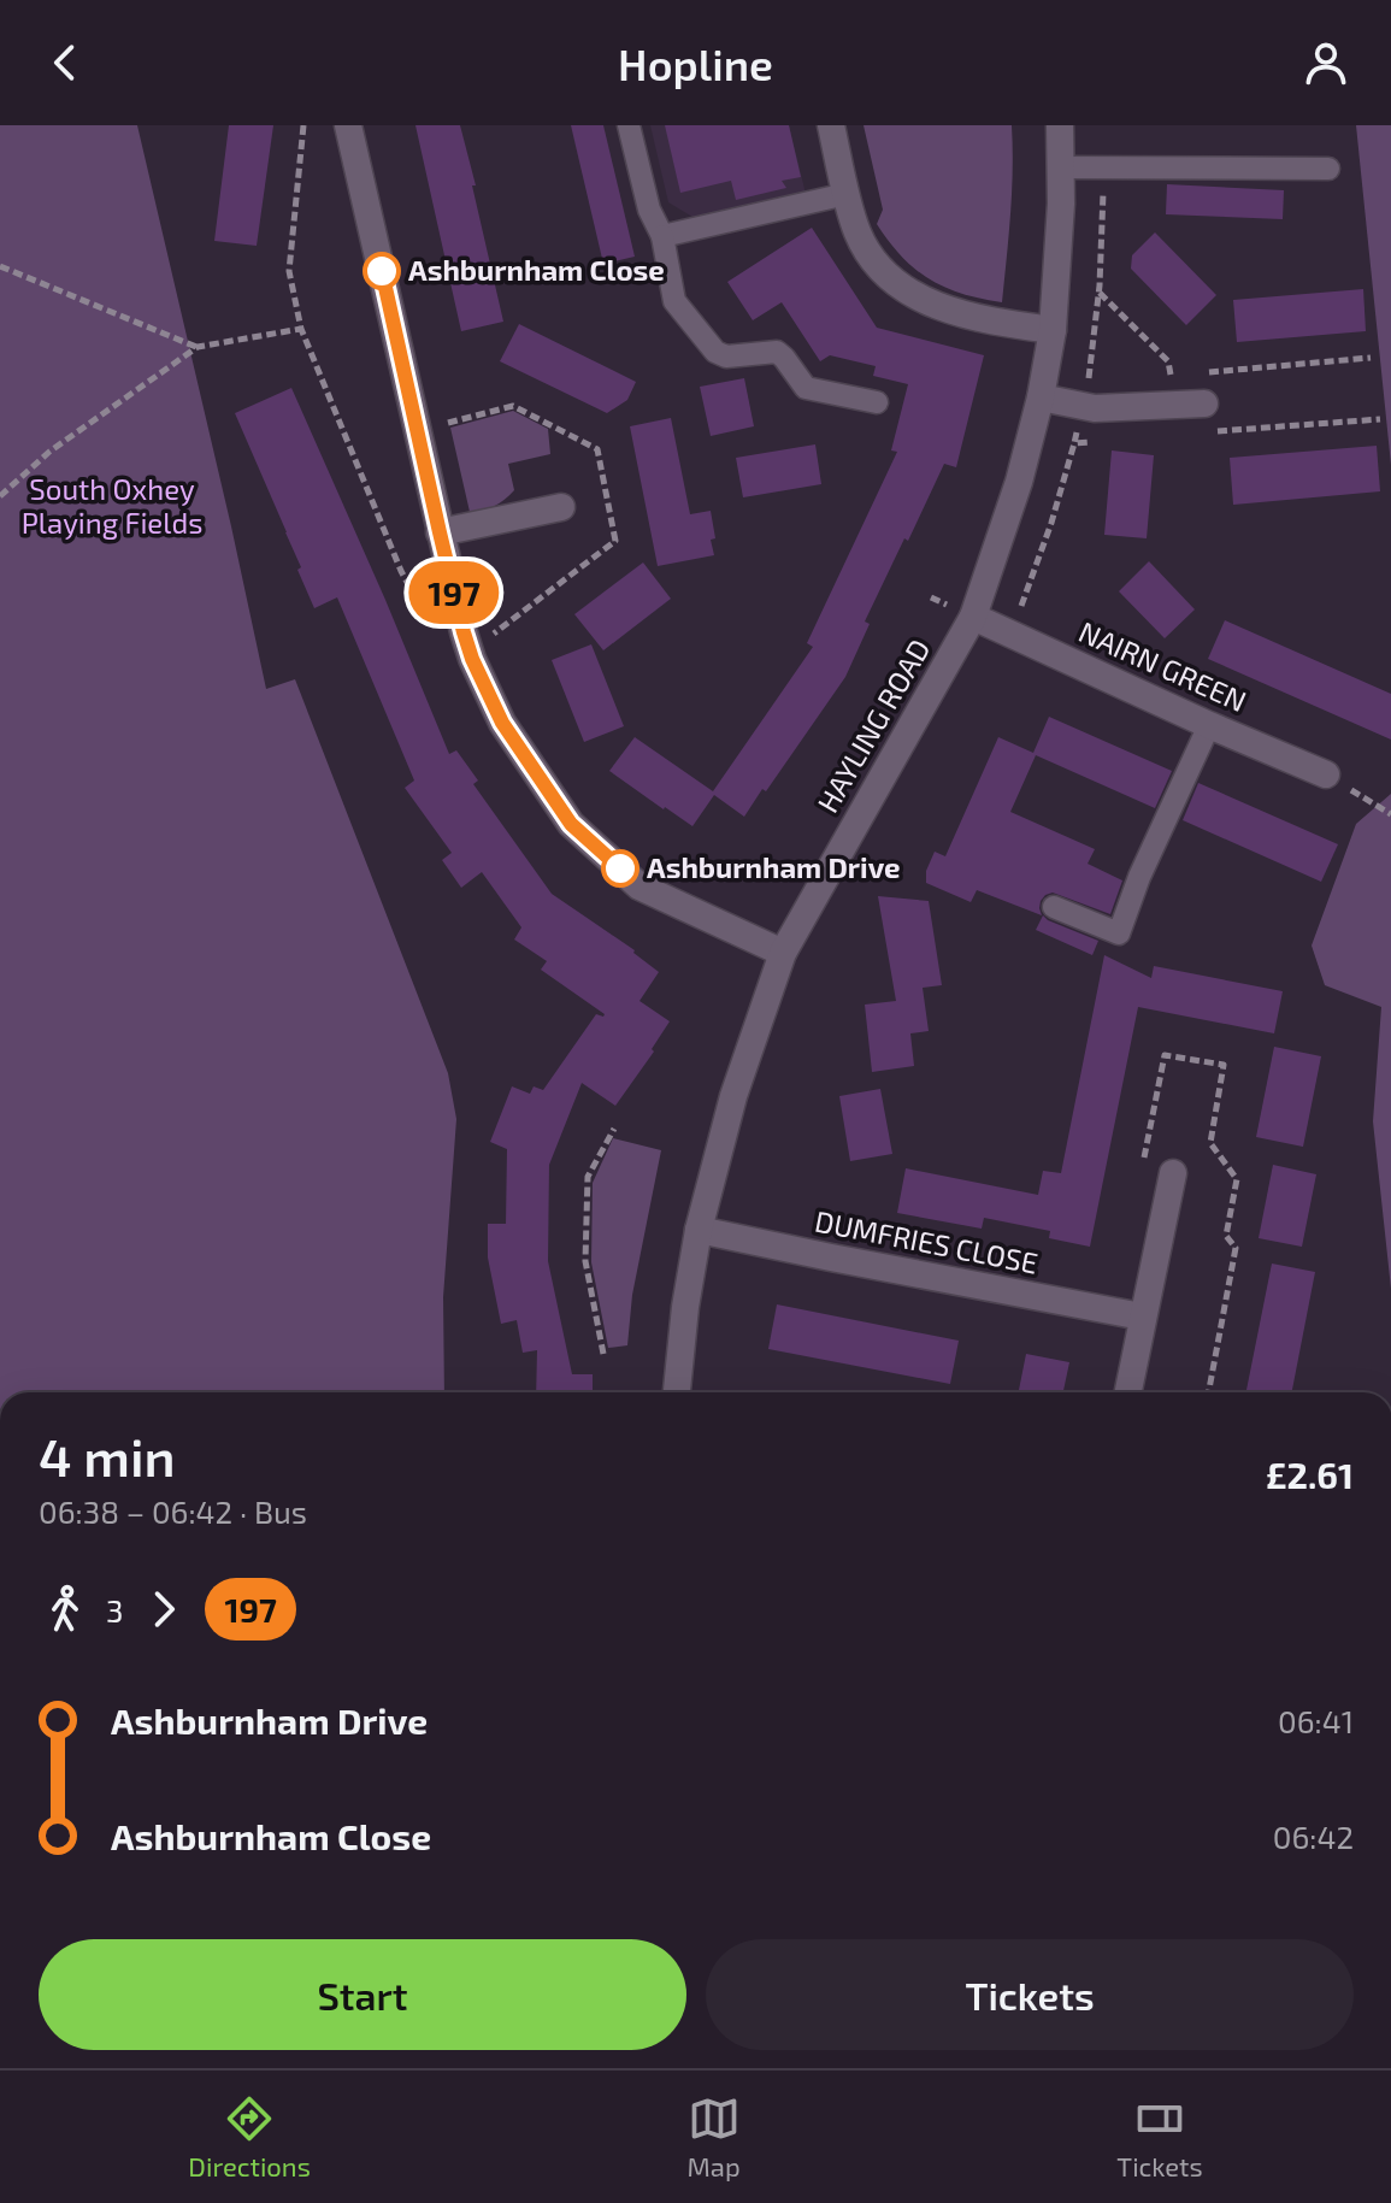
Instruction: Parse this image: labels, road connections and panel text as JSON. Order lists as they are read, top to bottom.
{
  "streets": {
    "street": ["NAIRN GREEN", "HAYLING ROAD", "DUMFRIES CLOSE"]
  },
  "crossings": [
    ["NAIRN GREEN", "HAYLING ROAD"],
    ["HAYLING ROAD", "DUMFRIES CLOSE"]
  ],
  "parks": ["South Oxhey Playing Fields"],
  "places": ["Ashburnham Close", "Ashburnham Drive"],
  "lines": ["bus line 197"],
  "page": {
    "header": "Hopline",
    "on_map": "197",
    "heading": ["4 min", "06:38 – 06:42 · Bus", "£2.61"],
    "legs": ["3", "197"],
    "list": [
      {
        "name": "Ashburnham Drive",
        "value": "06:41"
      },
      {
        "name": "Ashburnham Close",
        "value": "06:42"
      }
    ],
    "buttons": ["Start", "Tickets"],
    "tabs": ["Directions", "Map", "Tickets"]
  }
}
